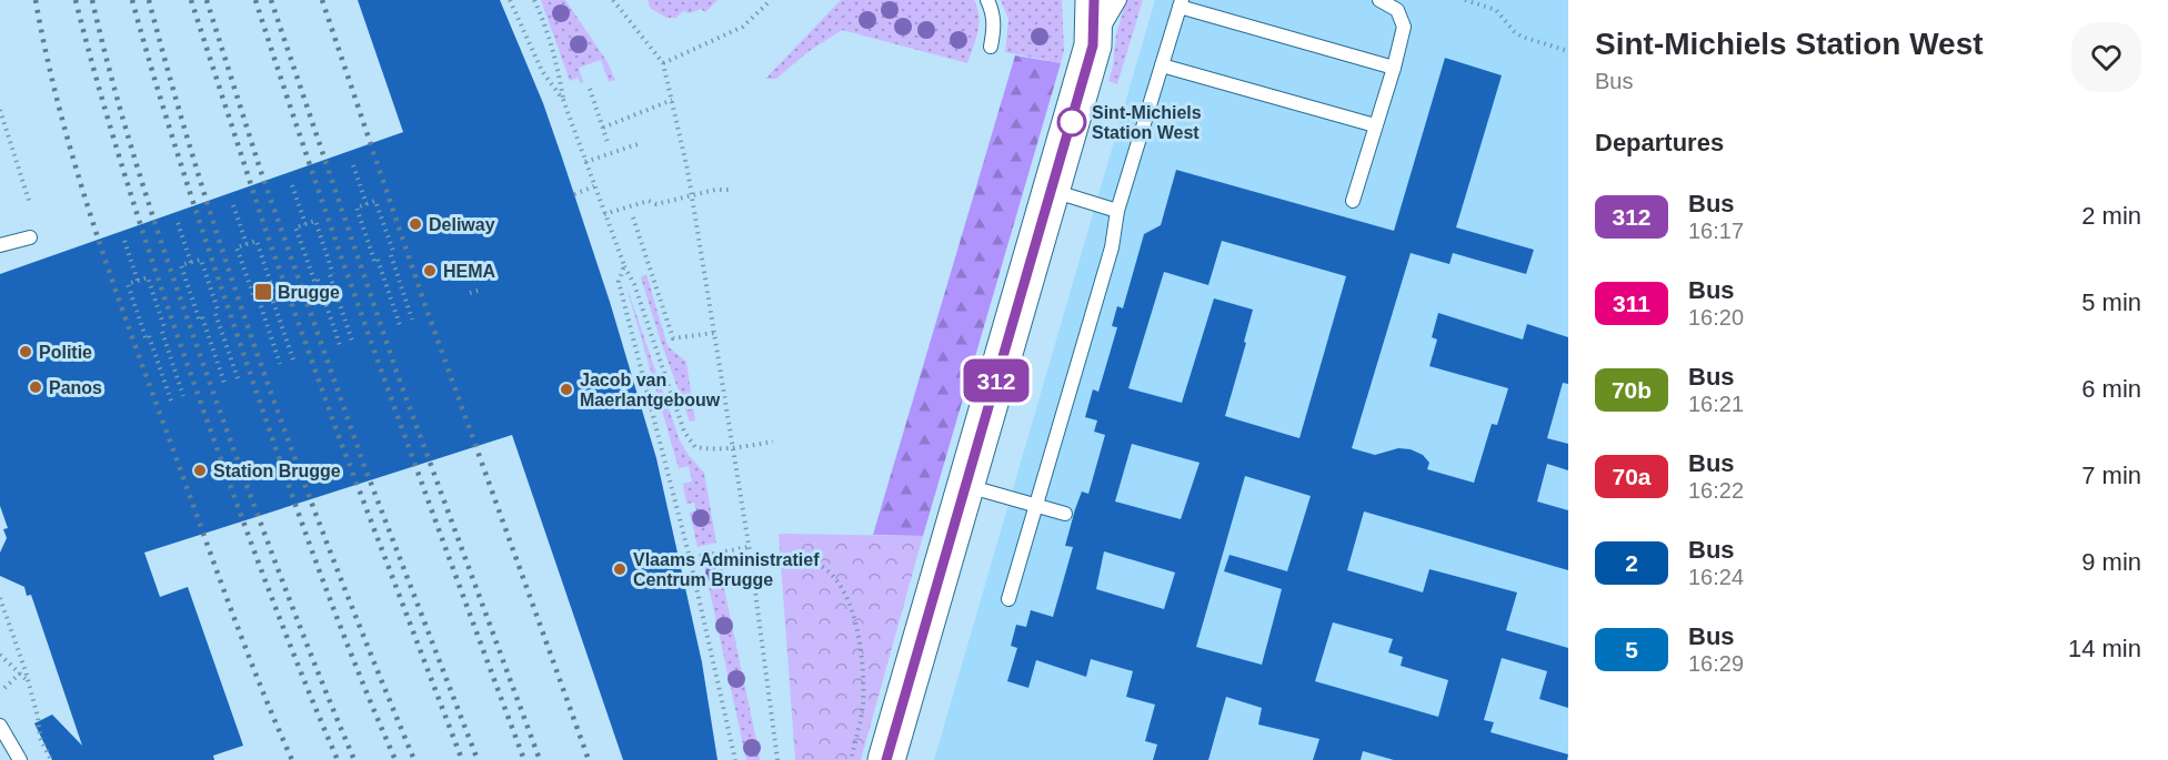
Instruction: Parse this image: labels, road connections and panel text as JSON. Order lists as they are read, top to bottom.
{
  "places": {
    "other": [
      "Sint-Michiels Station West",
      "Deliway",
      "HEMA",
      "Politie",
      "Panos",
      "Jacob van Maerlantgebouw",
      "Station Brugge",
      "Vlaams Administratief Centrum Brugge"
    ],
    "transit": ["Brugge"]
  },
  "lines": ["bus line 312"],
  "page": {
    "on_map": "312",
    "heading": [
      ["Sint-Michiels Station West", "Bus"],
      "Departures"
    ],
    "list": [
      {
        "mark": "312",
        "name": "Bus",
        "note": "16:17",
        "value": "2 min"
      },
      {
        "mark": "311",
        "name": "Bus",
        "note": "16:20",
        "value": "5 min"
      },
      {
        "mark": "70b",
        "name": "Bus",
        "note": "16:21",
        "value": "6 min"
      },
      {
        "mark": "70a",
        "name": "Bus",
        "note": "16:22",
        "value": "7 min"
      },
      {
        "mark": "2",
        "name": "Bus",
        "note": "16:24",
        "value": "9 min"
      },
      {
        "mark": "5",
        "name": "Bus",
        "note": "16:29",
        "value": "14 min"
      }
    ]
  }
}
